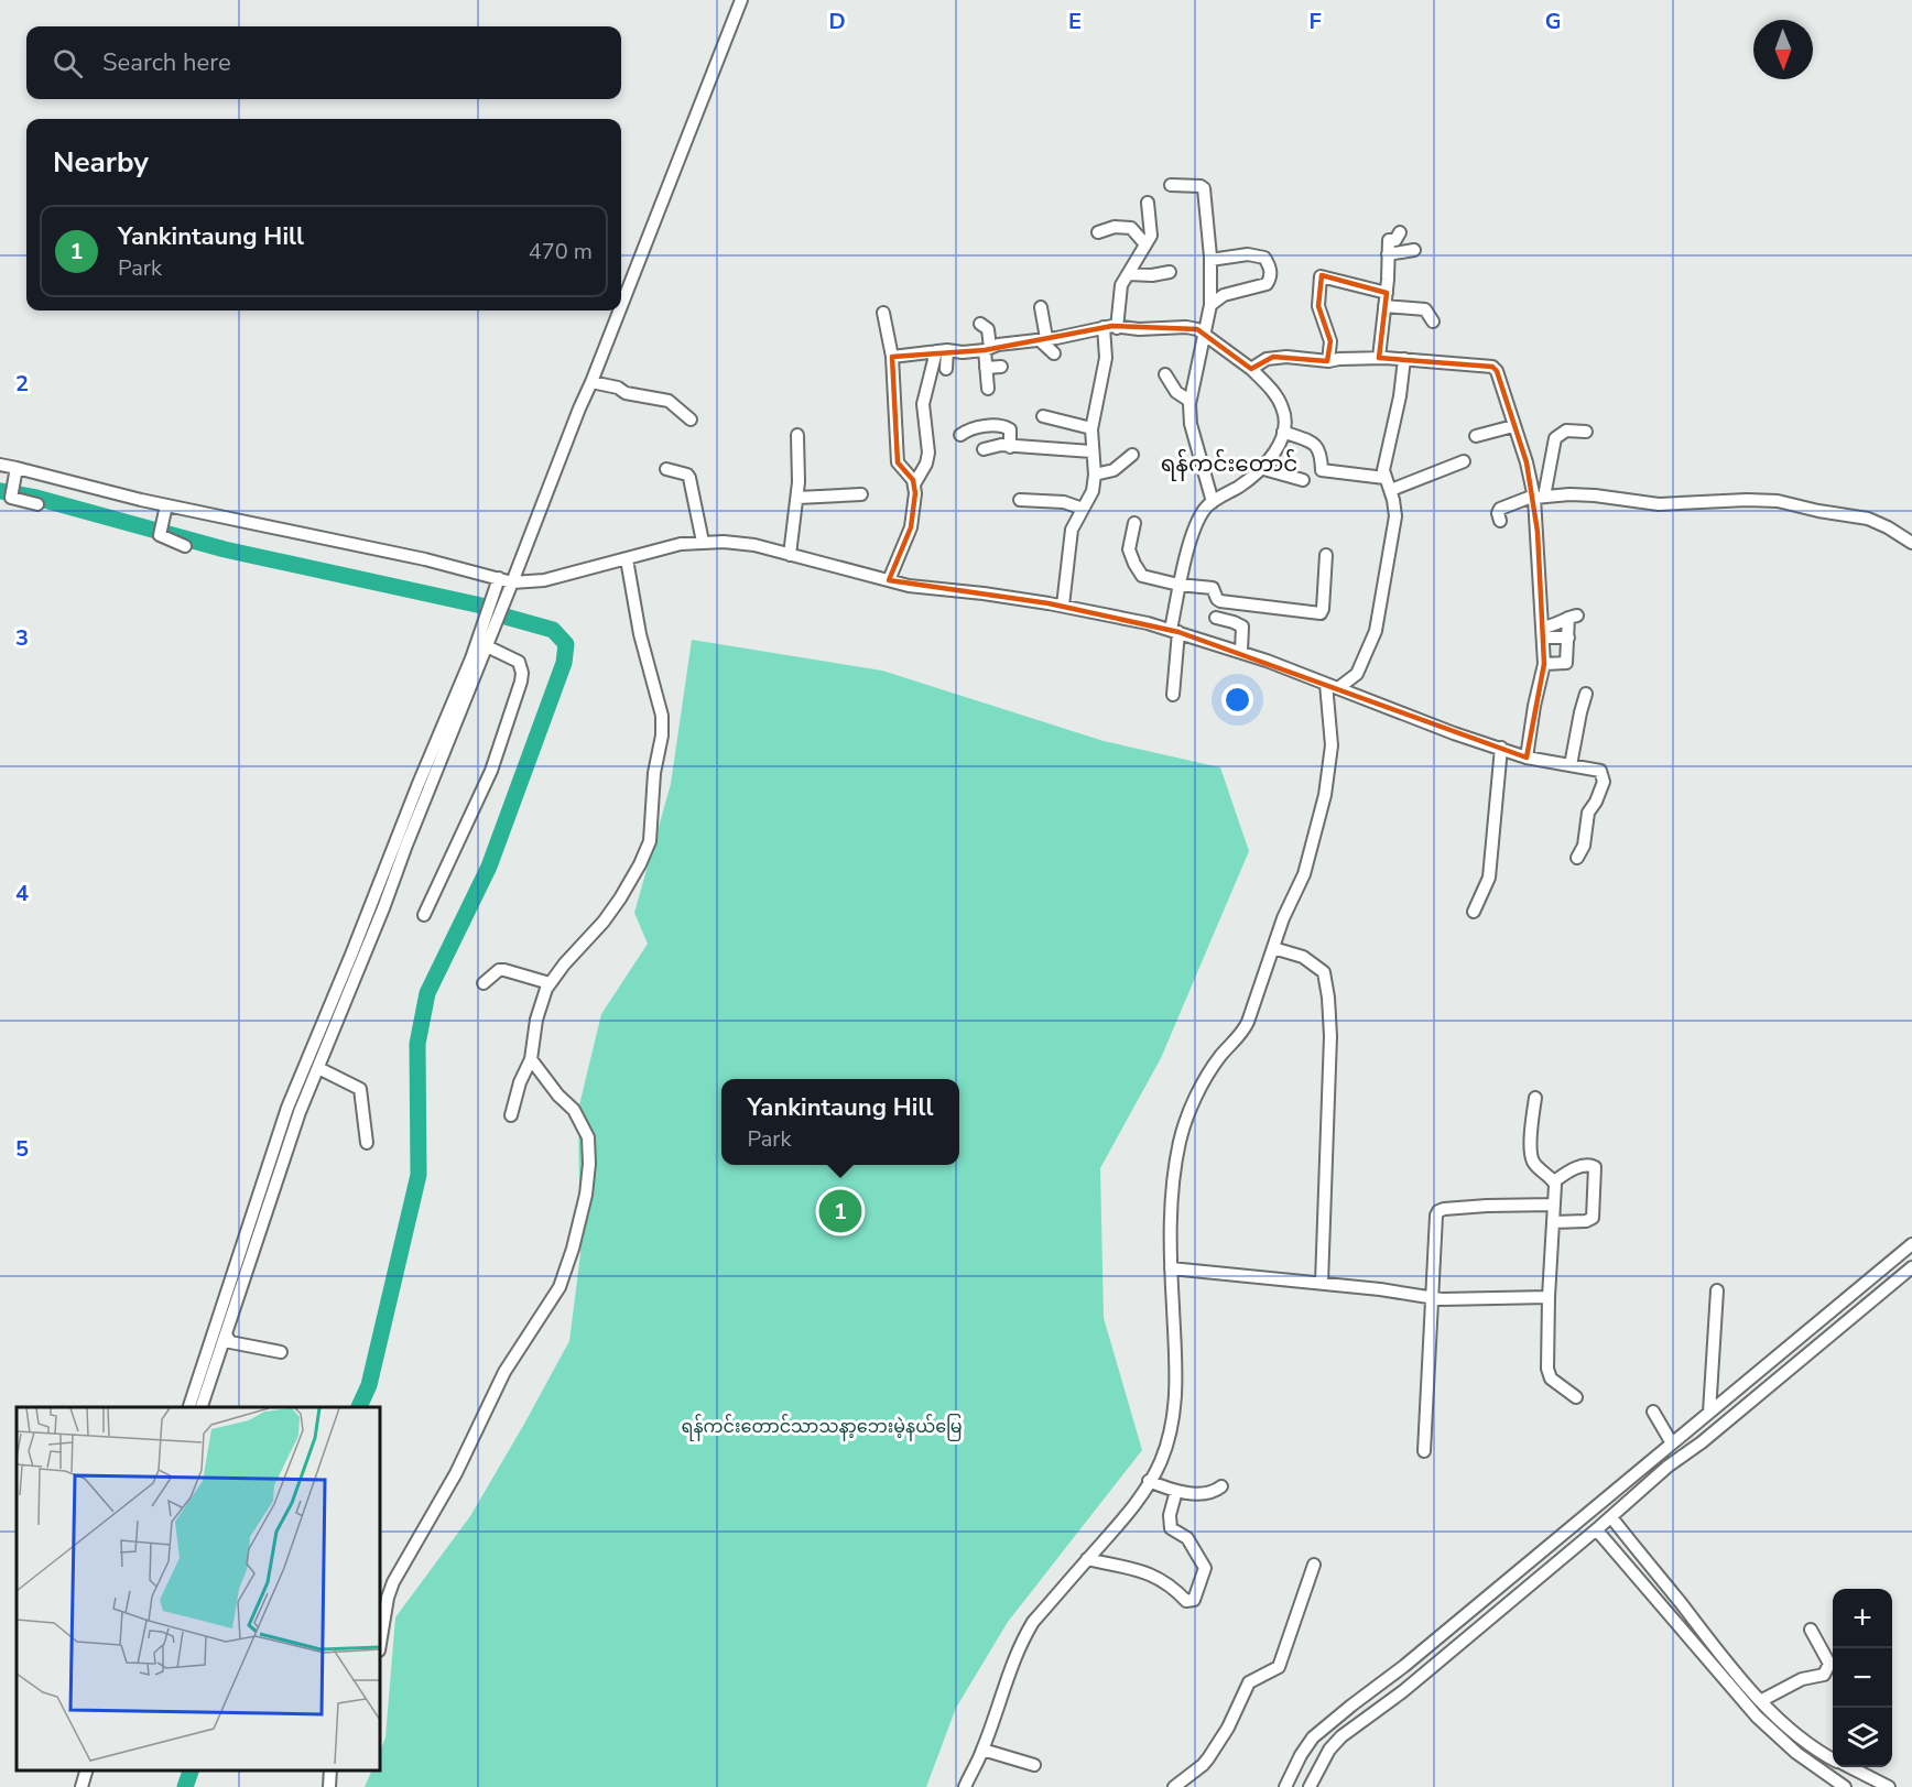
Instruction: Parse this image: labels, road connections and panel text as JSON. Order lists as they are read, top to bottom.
{
  "districts": ["ရန်ကင်းတောင်"],
  "parks": ["ရန်ကင်းတောင်သာသနာ့ဘေးမဲ့နယ်မြေ"],
  "north": "bottom",
  "page": {
    "search": "Search here",
    "heading": "Nearby",
    "list": [
      {
        "mark": "1",
        "name": "Yankintaung Hill",
        "note": "Park",
        "value": "470 m"
      }
    ],
    "popup": ["Yankintaung Hill", "Park"],
    "pins": "1",
    "map_buttons": ["+", "−"]
  },
  "grid": {
    "columns": [
      "D",
      "E",
      "F",
      "G"
    ],
    "rows": [
      "2",
      "3",
      "4",
      "5"
    ]
  }
}
